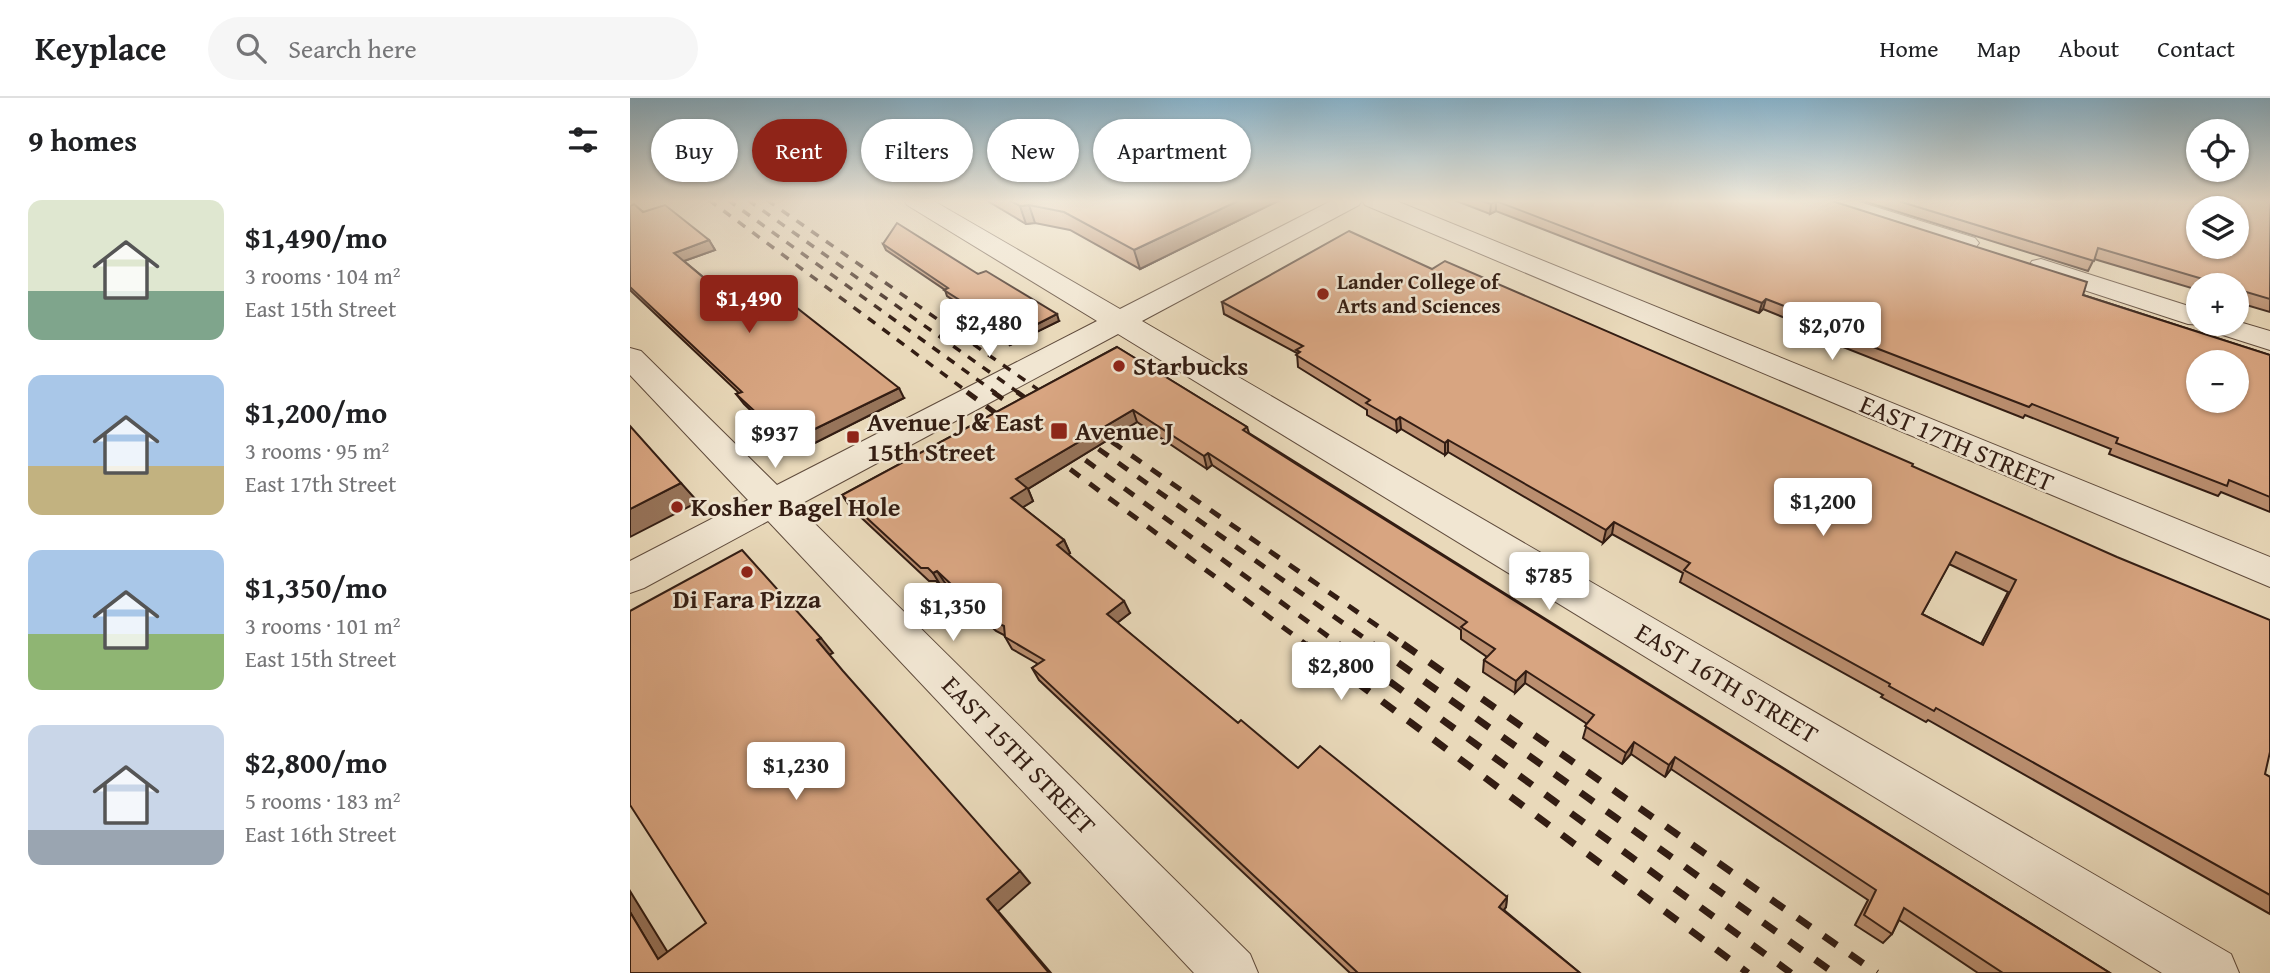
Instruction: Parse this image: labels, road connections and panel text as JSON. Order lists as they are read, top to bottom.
{
  "streets": {
    "street": ["EAST 17TH STREET", "EAST 16TH STREET", "EAST 15TH STREET"]
  },
  "places": {
    "other": [
      "Lander College of Arts and Sciences",
      "Starbucks",
      "Kosher Bagel Hole",
      "Di Fara Pizza"
    ],
    "transit": ["Avenue J", "Avenue J & East 15th Street"]
  },
  "page": {
    "header": "Keyplace",
    "search": "Search here",
    "nav": [
      "Home",
      "Map",
      "About",
      "Contact"
    ],
    "heading": "9 homes",
    "map_buttons": ["+", "−"],
    "chip": [
      "Buy",
      "Rent",
      "Filters",
      "New",
      "Apartment"
    ],
    "list": [
      {
        "name": "$1,490/mo",
        "note": "3 rooms · 104 m² · East 15th Street"
      },
      {
        "name": "$1,200/mo",
        "note": "3 rooms · 95 m² · East 17th Street"
      },
      {
        "name": "$1,350/mo",
        "note": "3 rooms · 101 m² · East 15th Street"
      },
      {
        "name": "$2,800/mo",
        "note": "5 rooms · 183 m² · East 16th Street"
      }
    ],
    "price": [
      "$1,490",
      "$2,480",
      "$2,070",
      "$937",
      "$1,200",
      "$785",
      "$1,350",
      "$2,800",
      "$1,230"
    ]
  }
}
